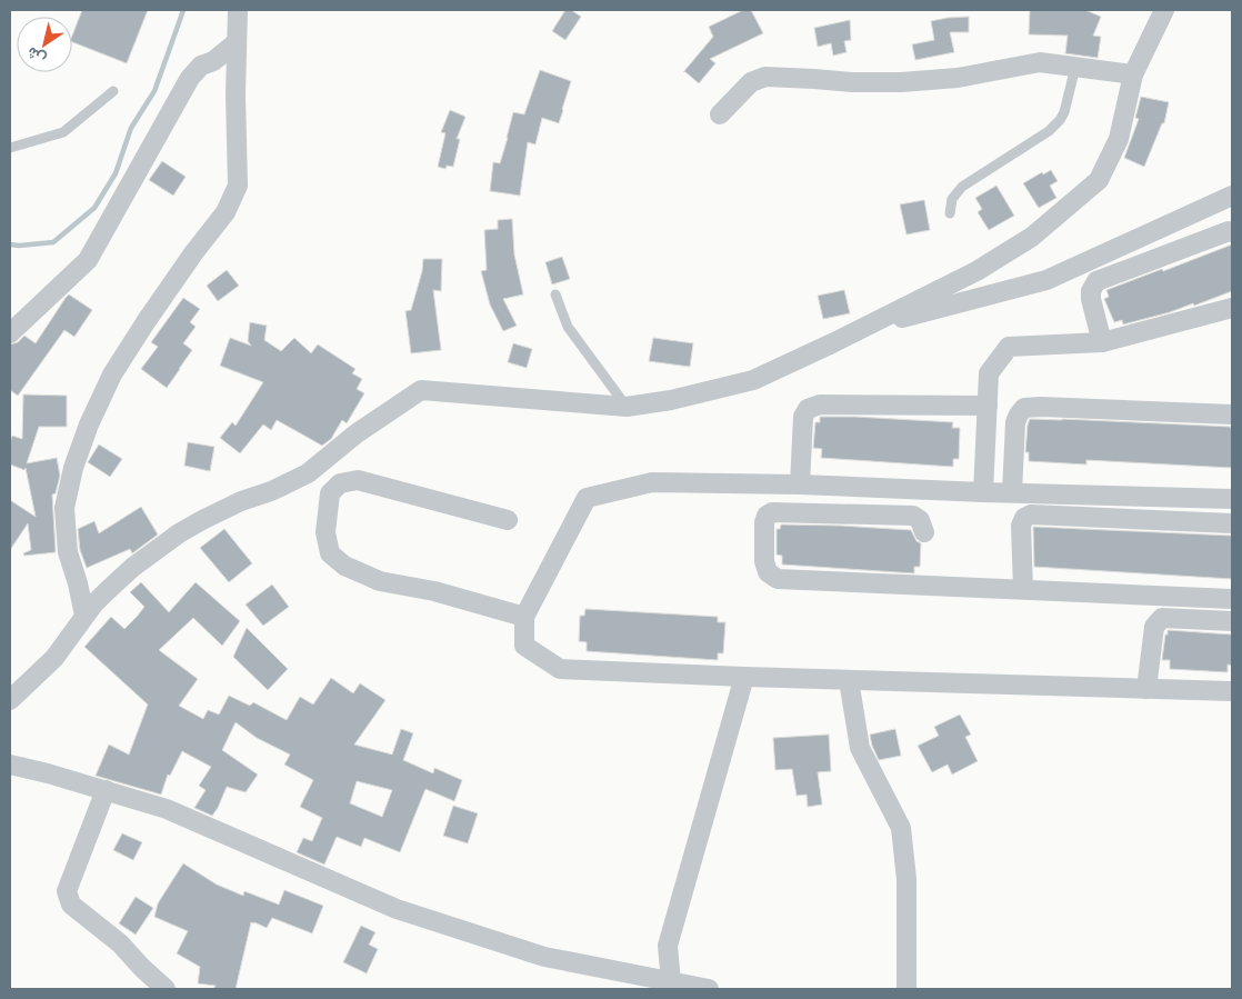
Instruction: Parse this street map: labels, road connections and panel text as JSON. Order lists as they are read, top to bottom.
{
  "north": "bottom left"
}
